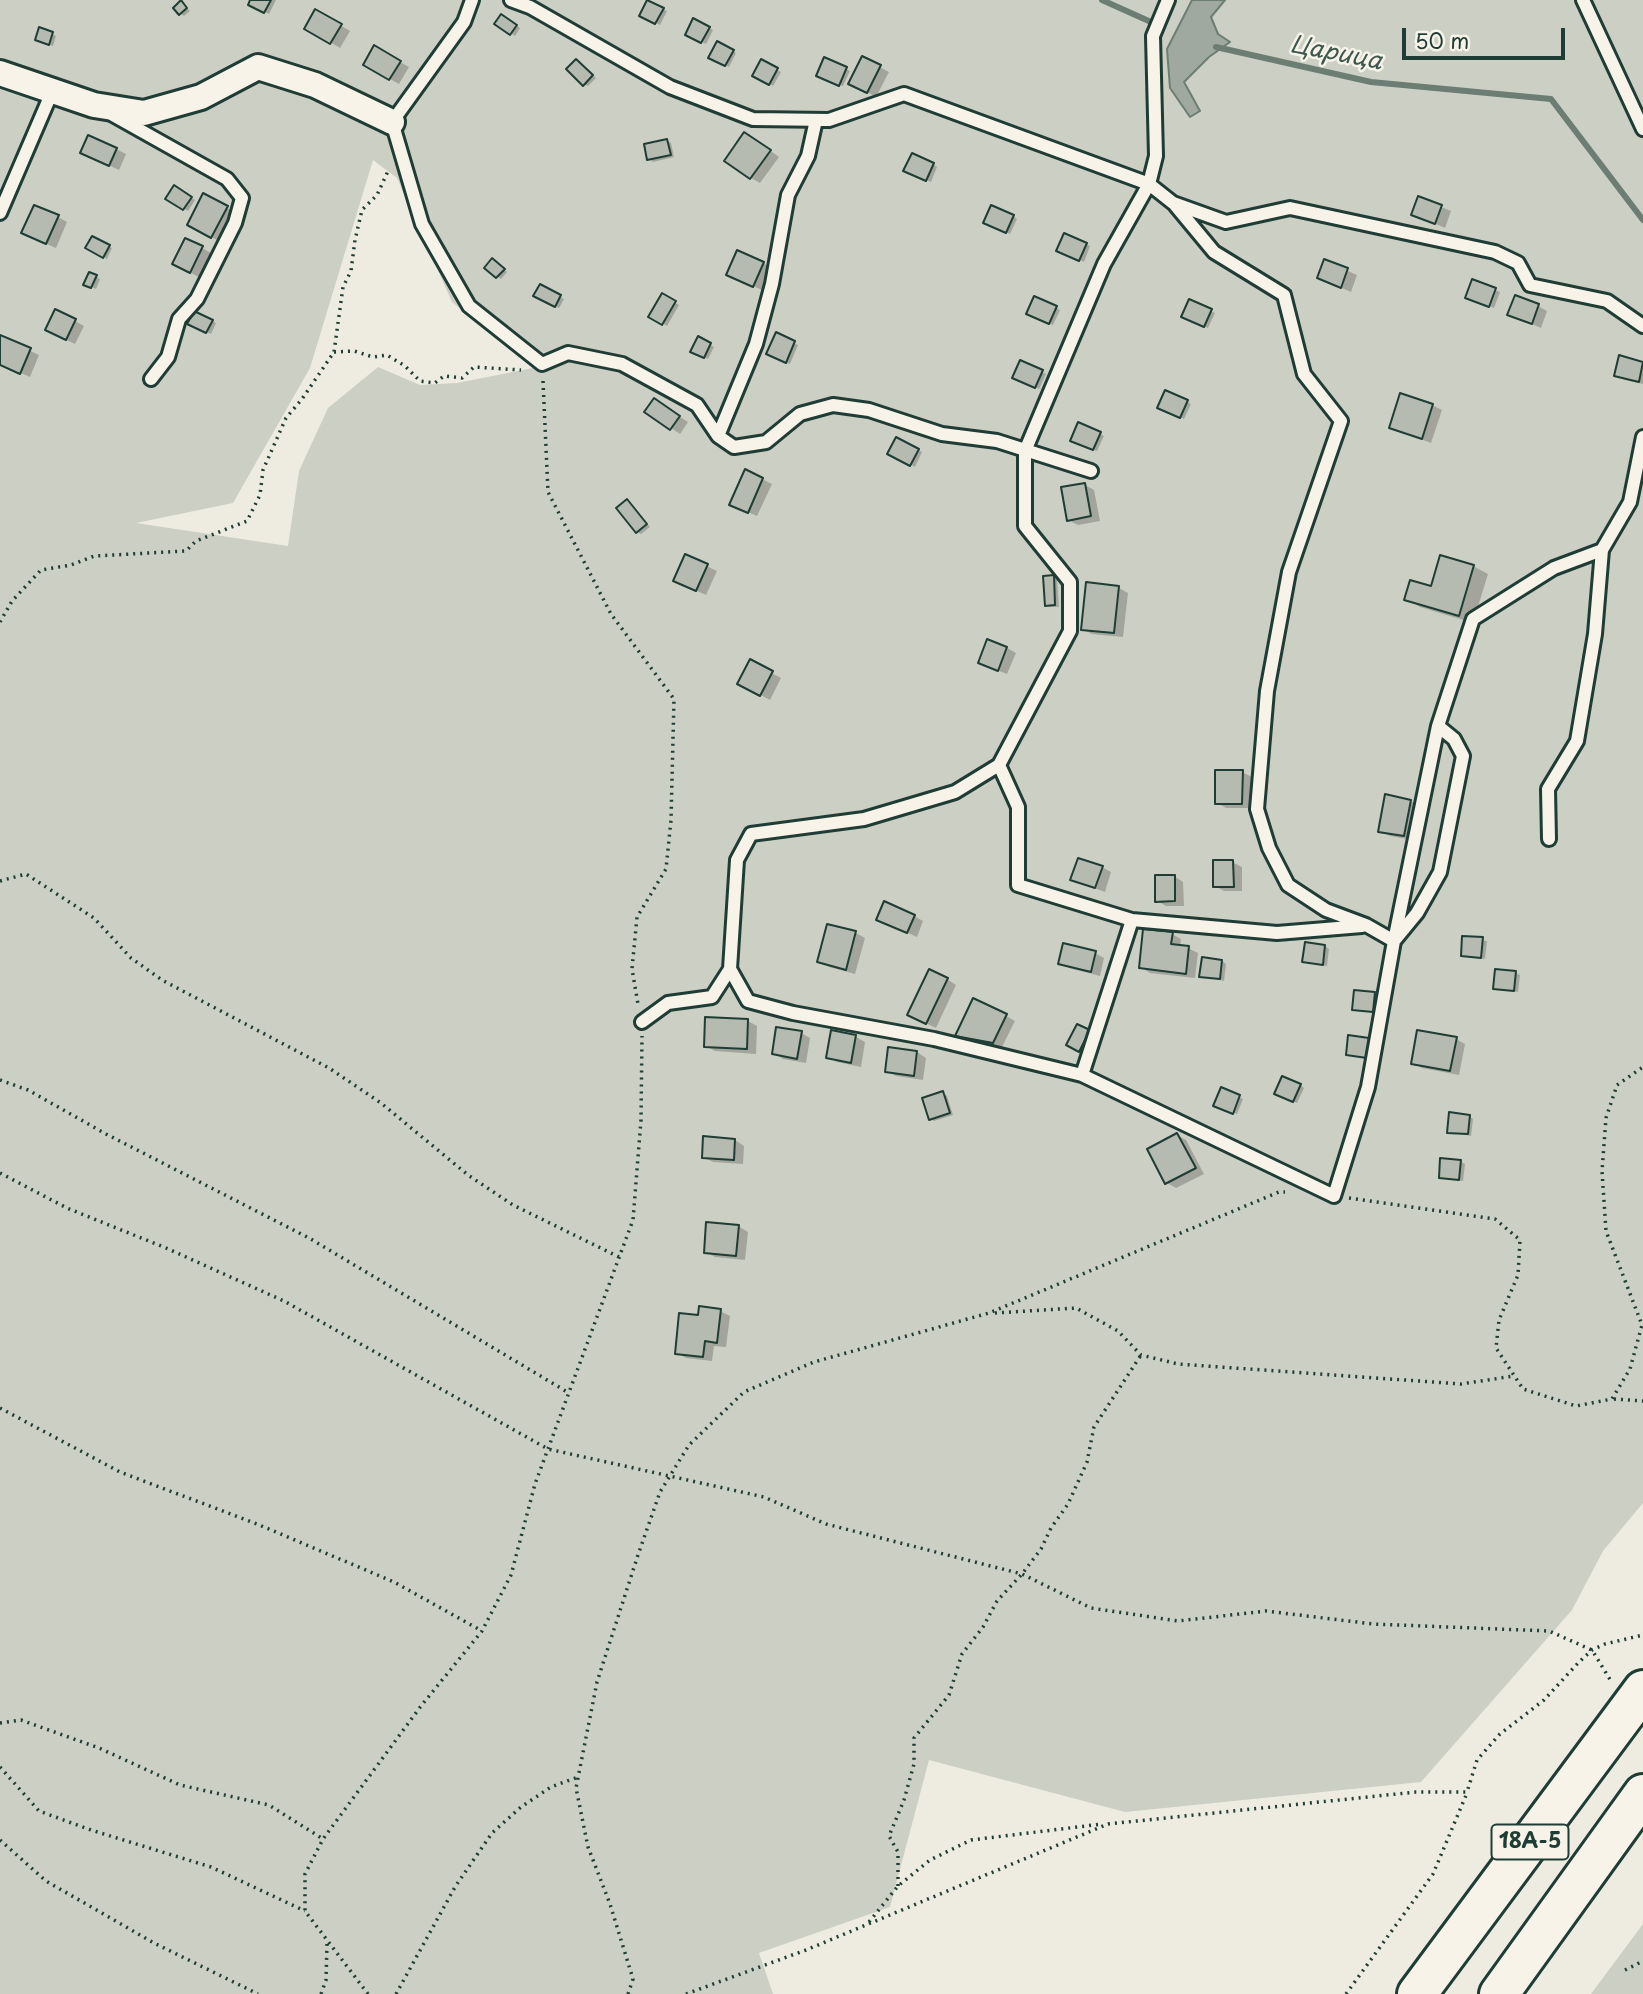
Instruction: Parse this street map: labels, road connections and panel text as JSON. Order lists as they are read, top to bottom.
{
  "streets": {
    "highway": ["18А-5"]
  },
  "water": ["Царица"],
  "scale_bar": "50 m"
}
